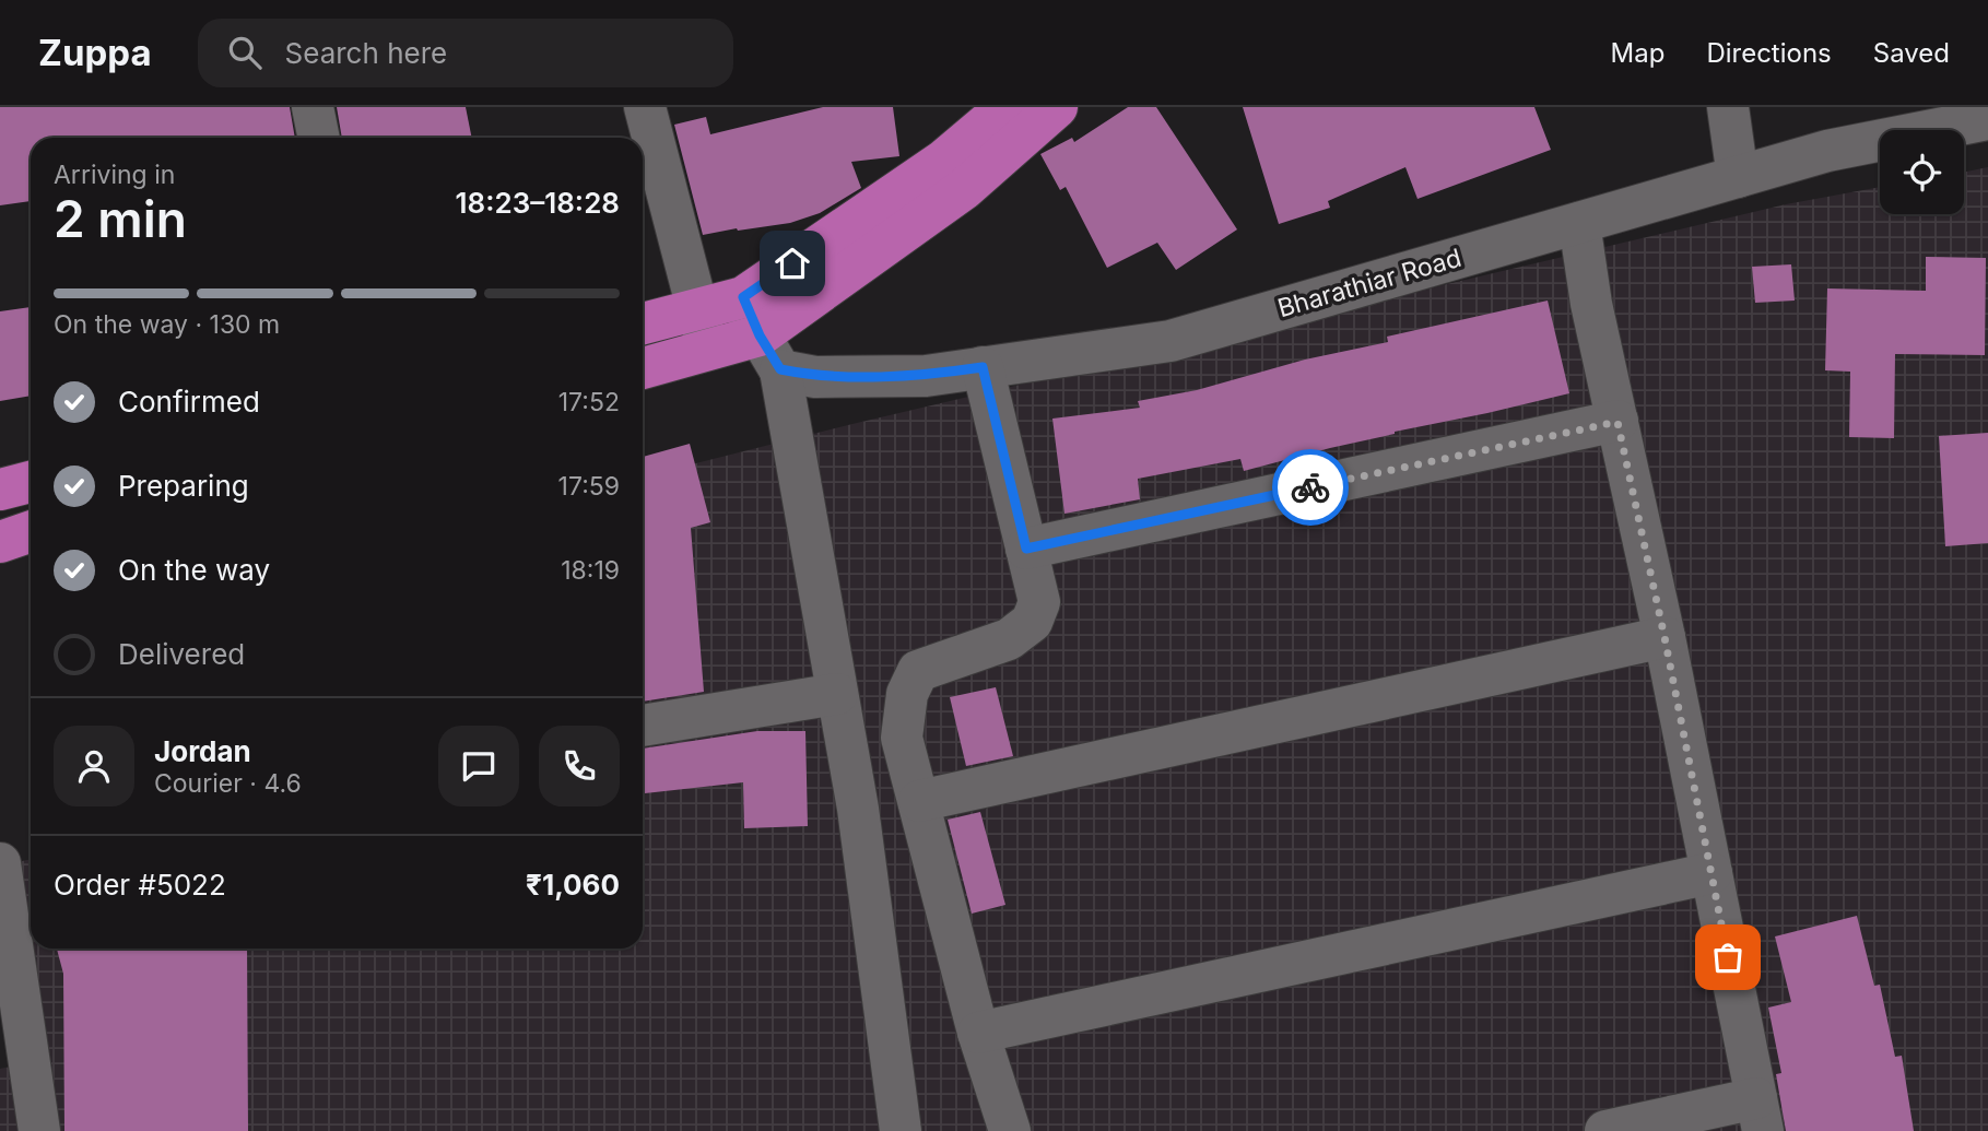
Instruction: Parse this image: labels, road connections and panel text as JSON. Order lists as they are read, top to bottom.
{
  "streets": {
    "street": ["Bharathiar Road"]
  },
  "page": {
    "header": "Zuppa",
    "search": "Search here",
    "nav": ["Map", "Directions", "Saved"],
    "heading": ["2 min", "Arriving in", "18:23–18:28"],
    "panel": [
      "Jordan",
      "Courier · 4.6",
      "Order #5022",
      "₹1,060"
    ],
    "bar": "On the way · 130 m",
    "list": [
      ["Confirmed", "17:52"],
      ["Preparing", "17:59"],
      ["On the way", "18:19"],
      "Delivered"
    ]
  }
}
